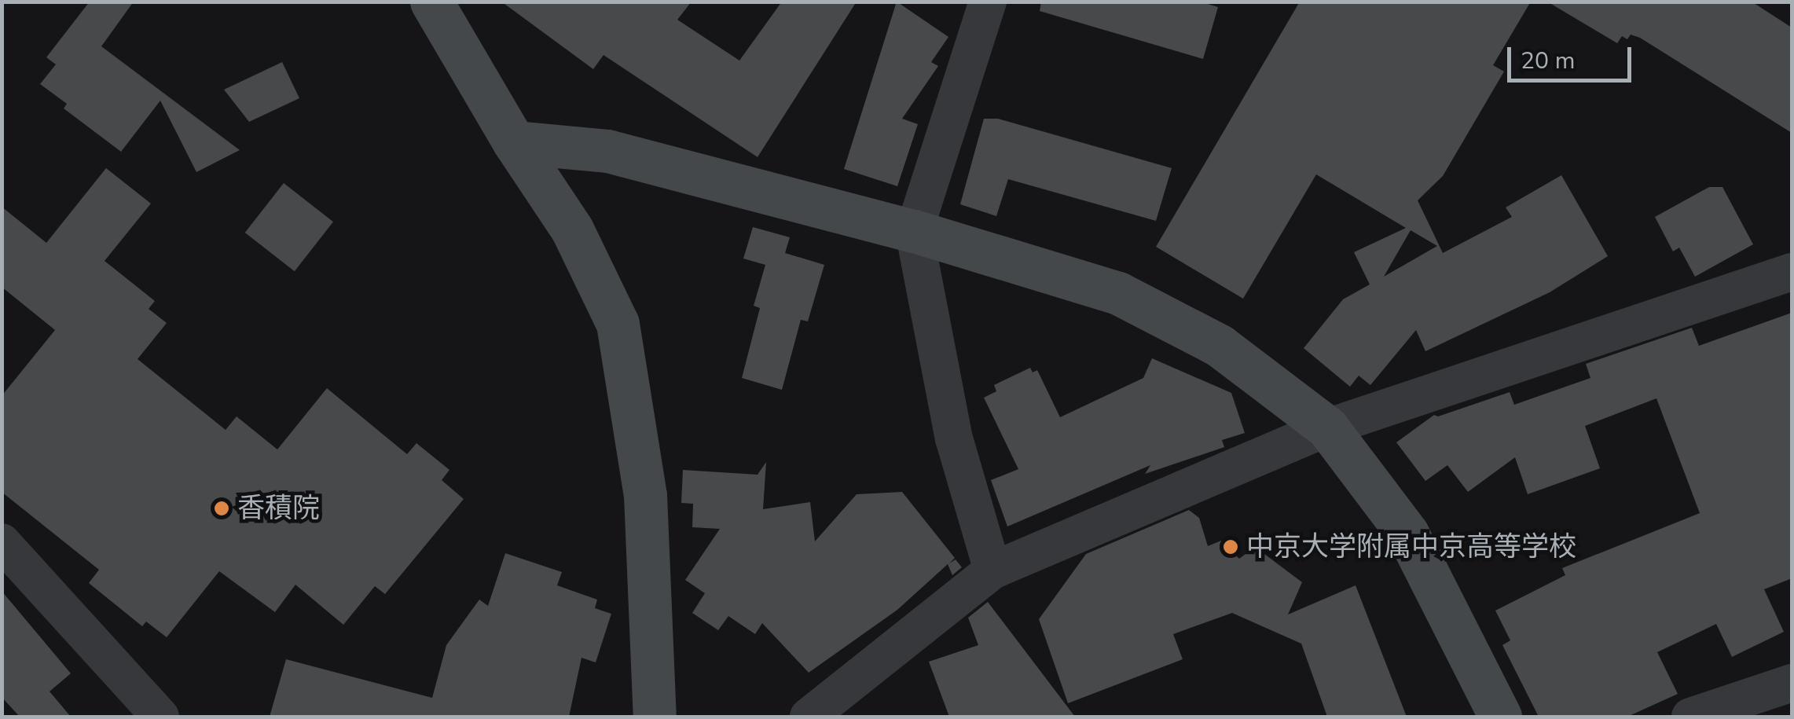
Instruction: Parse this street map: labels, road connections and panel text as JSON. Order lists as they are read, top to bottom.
{
  "places": ["香積院", "中京大学附属中京高等学校"],
  "scale_bar": "20 m"
}
